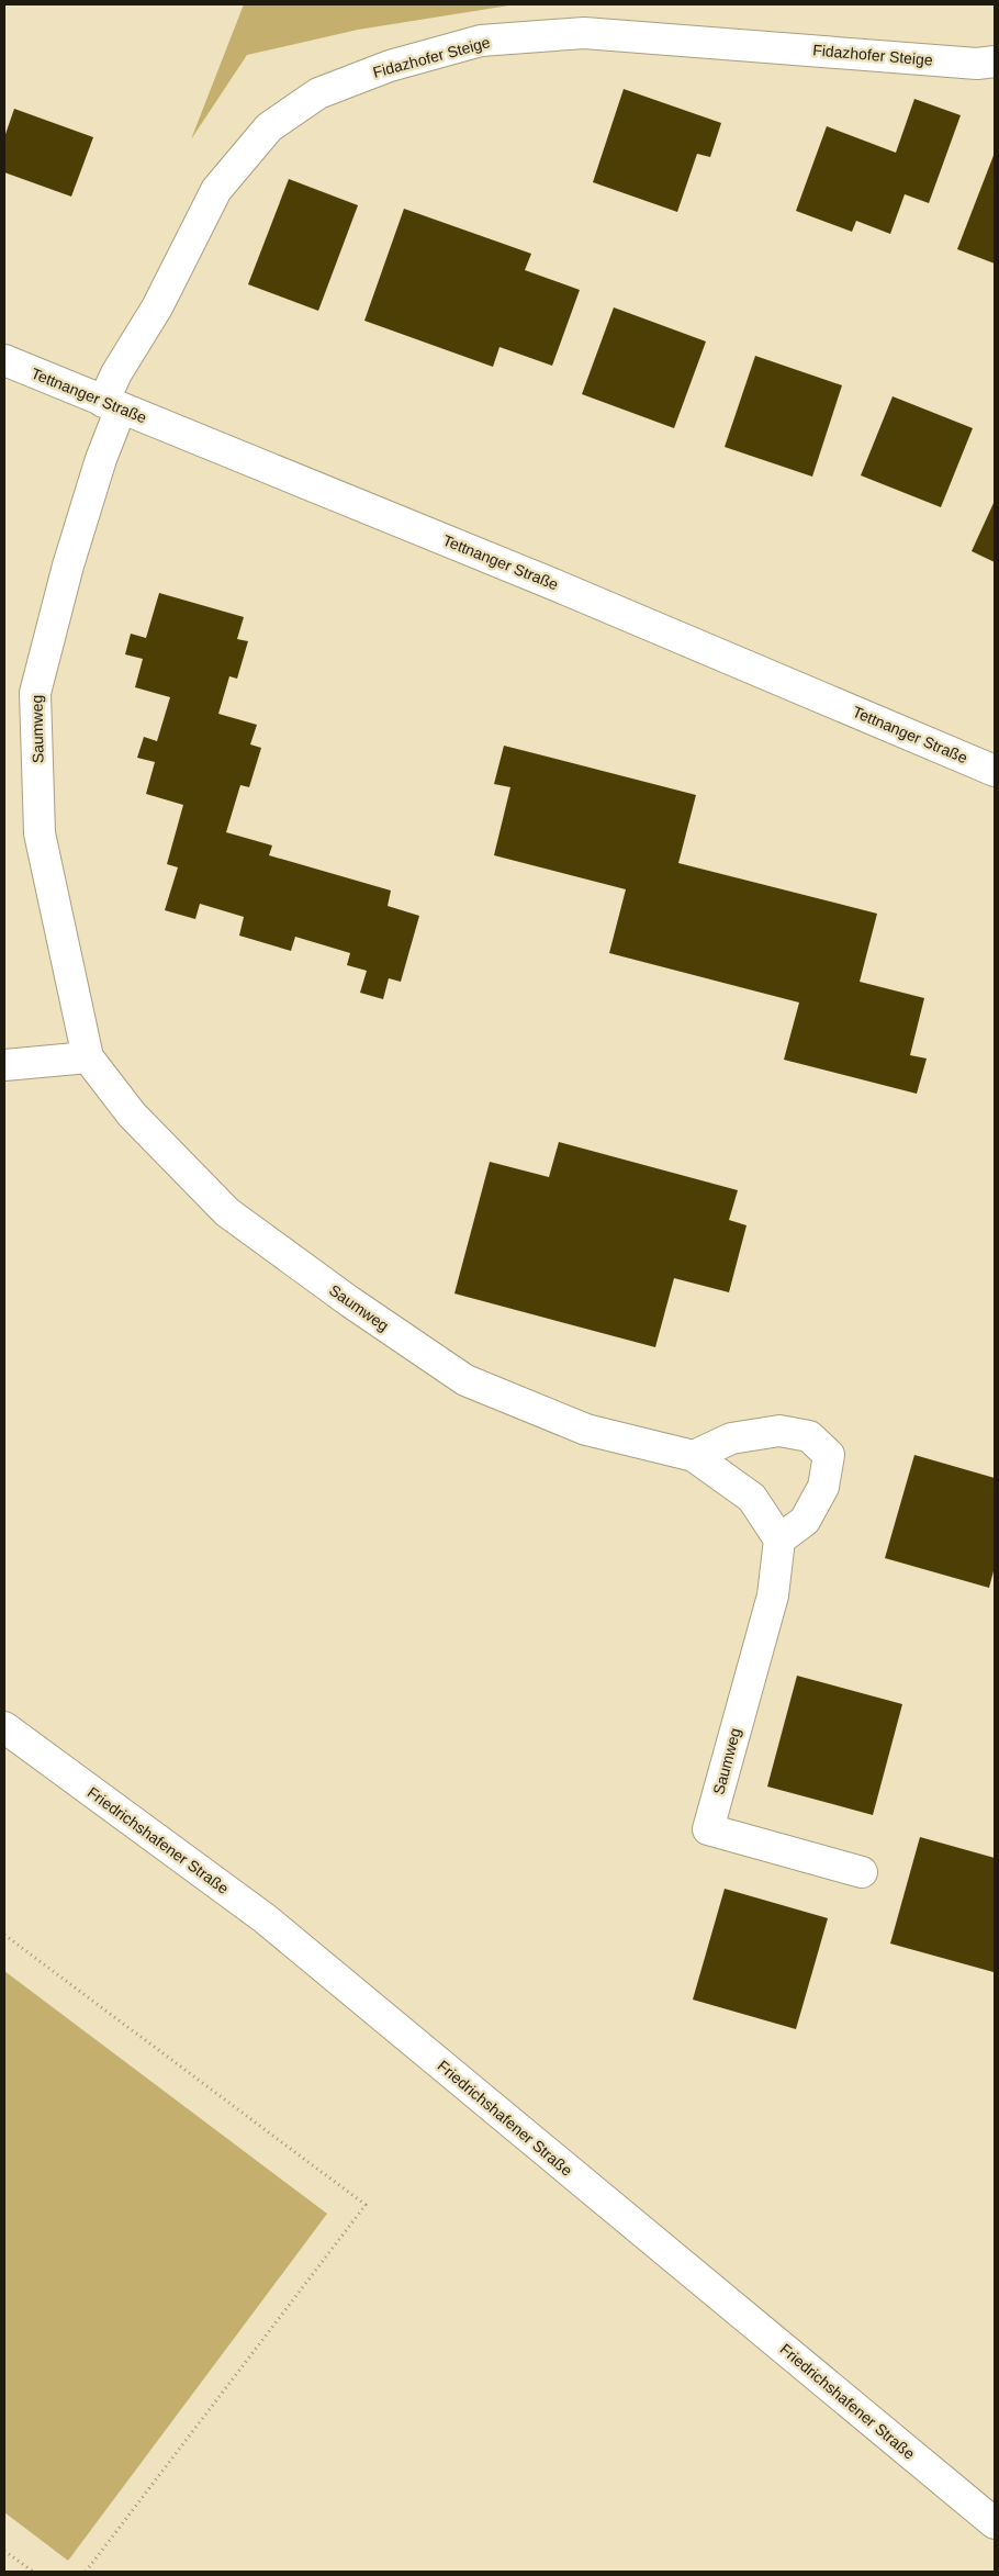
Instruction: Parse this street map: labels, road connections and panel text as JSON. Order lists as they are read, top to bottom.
{
  "streets": {
    "street": [
      "Fidazhofer Steige",
      "Tettnanger Straße",
      "Saumweg",
      "Friedrichshafener Straße"
    ]
  },
  "crossings": [
    ["Fidazhofer Steige", "Tettnanger Straße"],
    ["Fidazhofer Steige", "Saumweg"],
    ["Tettnanger Straße", "Saumweg"]
  ]
}
